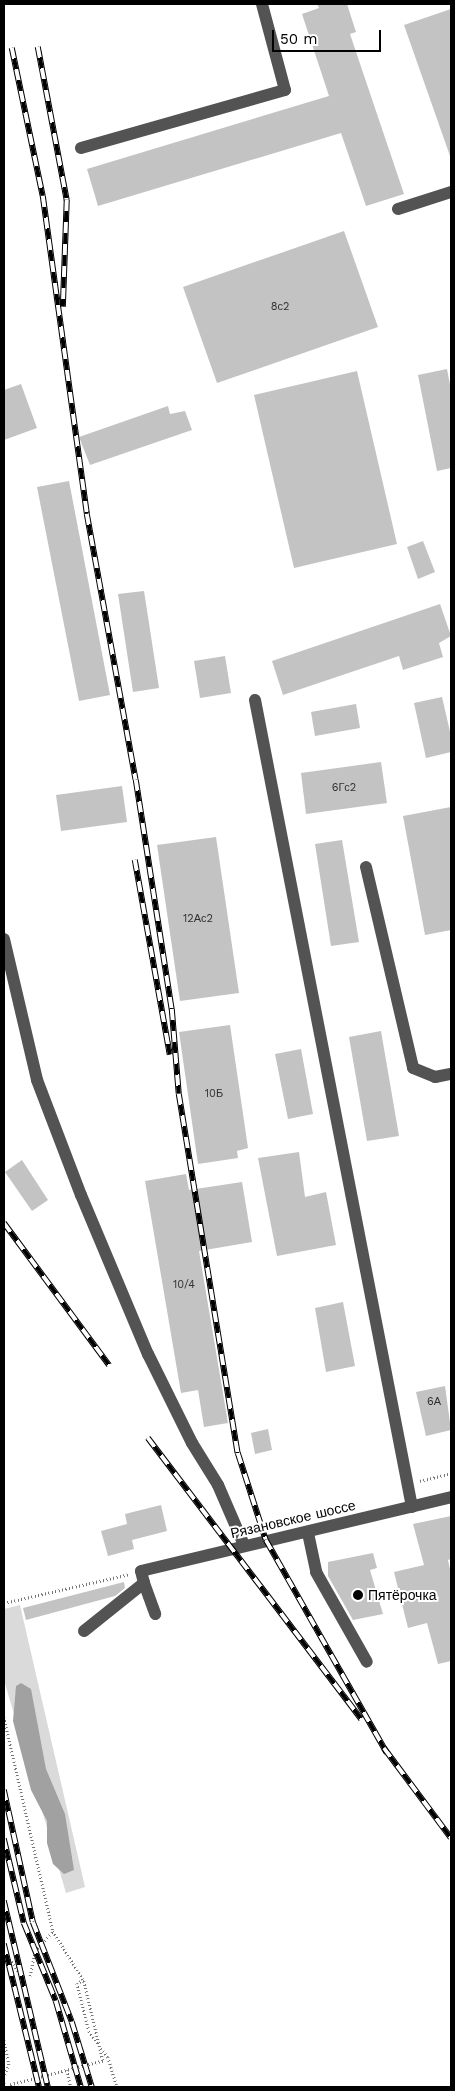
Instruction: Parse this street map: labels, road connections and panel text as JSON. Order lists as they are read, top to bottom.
{
  "streets": {
    "street": ["Рязановское шоссе"]
  },
  "places": ["Пятёрочка"],
  "house_numbers": [
    "8с2",
    "6Гс2",
    "12Ас2",
    "10Б",
    "10/4",
    "6А"
  ],
  "scale_bar": "50 m"
}
